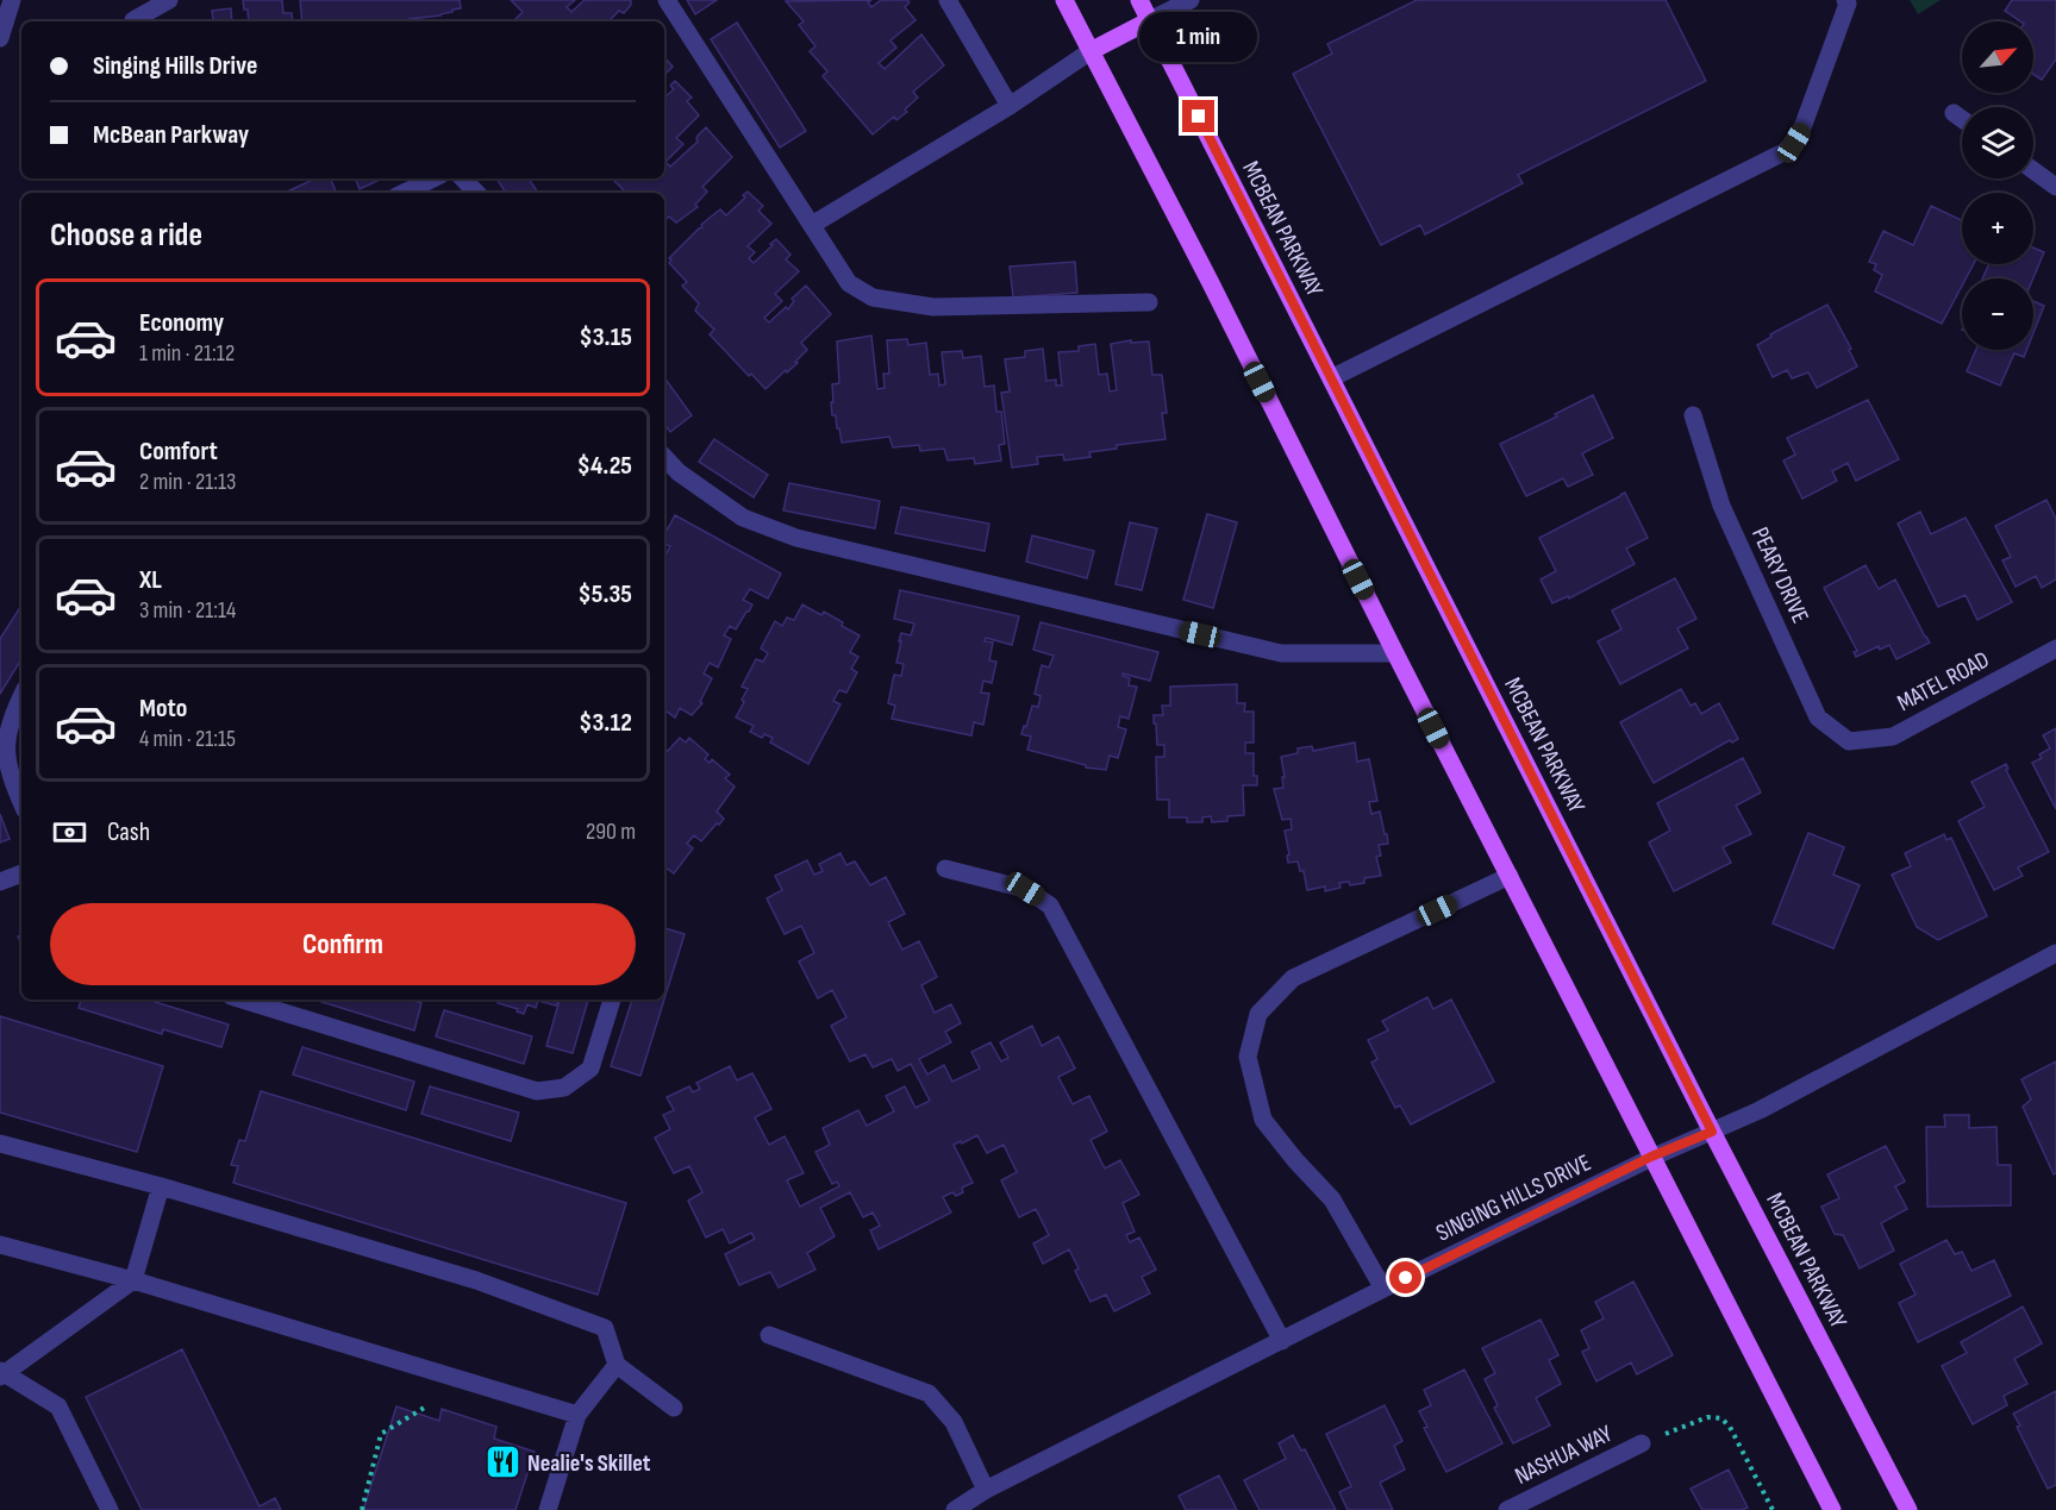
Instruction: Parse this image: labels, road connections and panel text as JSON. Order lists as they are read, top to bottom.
{
  "streets": {
    "main road": ["MCBEAN PARKWAY"],
    "street": [
      "PEARY DRIVE",
      "MATEL ROAD",
      "SINGING HILLS DRIVE",
      "NASHUA WAY"
    ]
  },
  "crossings": [
    ["MCBEAN PARKWAY", "SINGING HILLS DRIVE"],
    ["PEARY DRIVE", "MATEL ROAD"]
  ],
  "places": {
    "restaurant": ["Nealie's Skillet"]
  },
  "north": "top right",
  "page": {
    "bubble": "1 min",
    "map_buttons": ["+", "−"],
    "banner": ["Singing Hills Drive", "McBean Parkway"],
    "heading": "Choose a ride",
    "list": [
      {
        "name": "Economy",
        "note": "1 min · 21:12",
        "value": "$3.15"
      },
      {
        "name": "Comfort",
        "note": "2 min · 21:13",
        "value": "$4.25"
      },
      {
        "name": "XL",
        "note": "3 min · 21:14",
        "value": "$5.35"
      },
      {
        "name": "Moto",
        "note": "4 min · 21:15",
        "value": "$3.12"
      }
    ],
    "pay": ["Cash", "290 m"],
    "buttons": "Confirm"
  }
}
